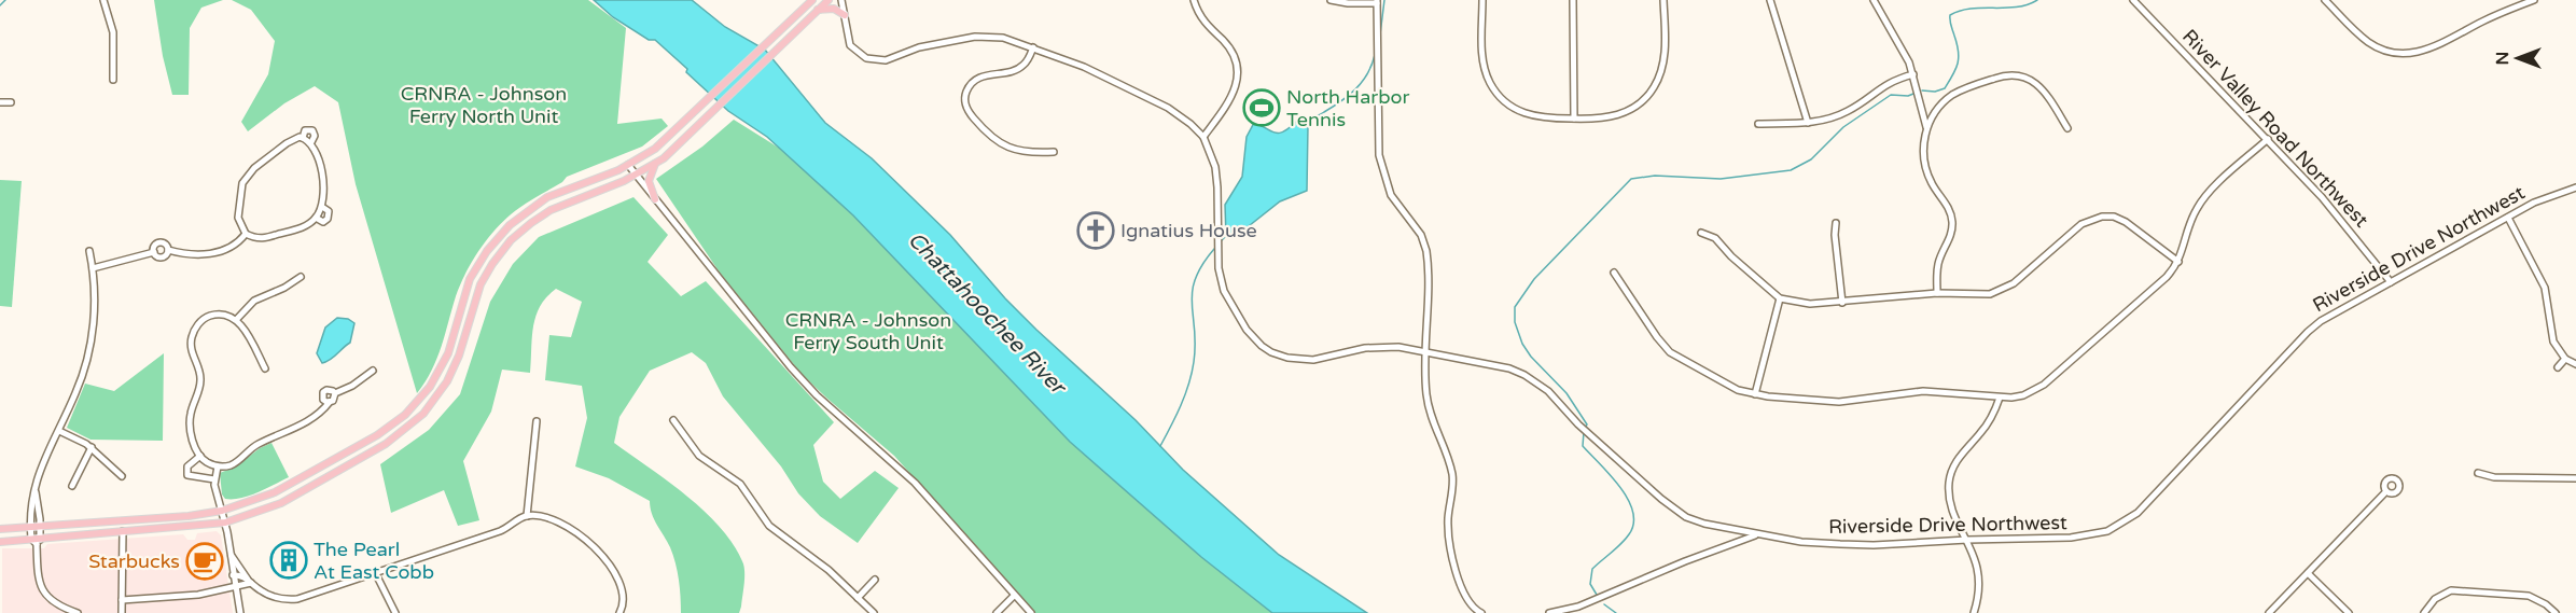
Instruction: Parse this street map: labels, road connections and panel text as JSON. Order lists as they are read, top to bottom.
{
  "streets": {
    "street": ["River Valley Road Northwest", "Riverside Drive Northwest"]
  },
  "crossings": [
    ["River Valley Road Northwest", "Riverside Drive Northwest"]
  ],
  "water": ["Chattahoochee River"],
  "parks": ["CRNRA - Johnson Ferry North Unit", "CRNRA - Johnson Ferry South Unit"],
  "places": {
    "sports": ["North Harbor Tennis"],
    "church": ["Ignatius House"],
    "building": ["The Pearl At East Cobb"],
    "cafe": ["Starbucks"]
  },
  "north": "left"
}
